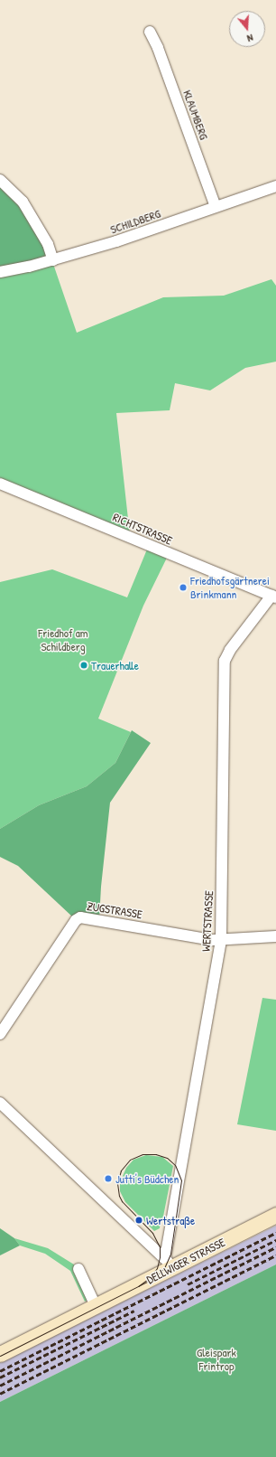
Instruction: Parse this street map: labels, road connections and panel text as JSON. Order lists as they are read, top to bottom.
{
  "streets": {
    "main road": ["DELLWIGER STRASSE"],
    "street": [
      "KLAUMBERG",
      "SCHILDBERG",
      "RICHTSTRASSE",
      "ZUGSTRASSE",
      "WERTSTRASSE"
    ]
  },
  "crossings": [
    ["KLAUMBERG", "SCHILDBERG"],
    ["RICHTSTRASSE", "WERTSTRASSE"],
    ["ZUGSTRASSE", "WERTSTRASSE"],
    ["WERTSTRASSE", "DELLWIGER STRASSE"]
  ],
  "parks": ["Friedhof am Schildberg", "Gleispark Frintrop"],
  "places": [
    "Friedhofsgärtnerei Brinkmann",
    "Trauerhalle",
    "Jutti's Büdchen",
    "Wertstraße"
  ],
  "north": "bottom"
}
